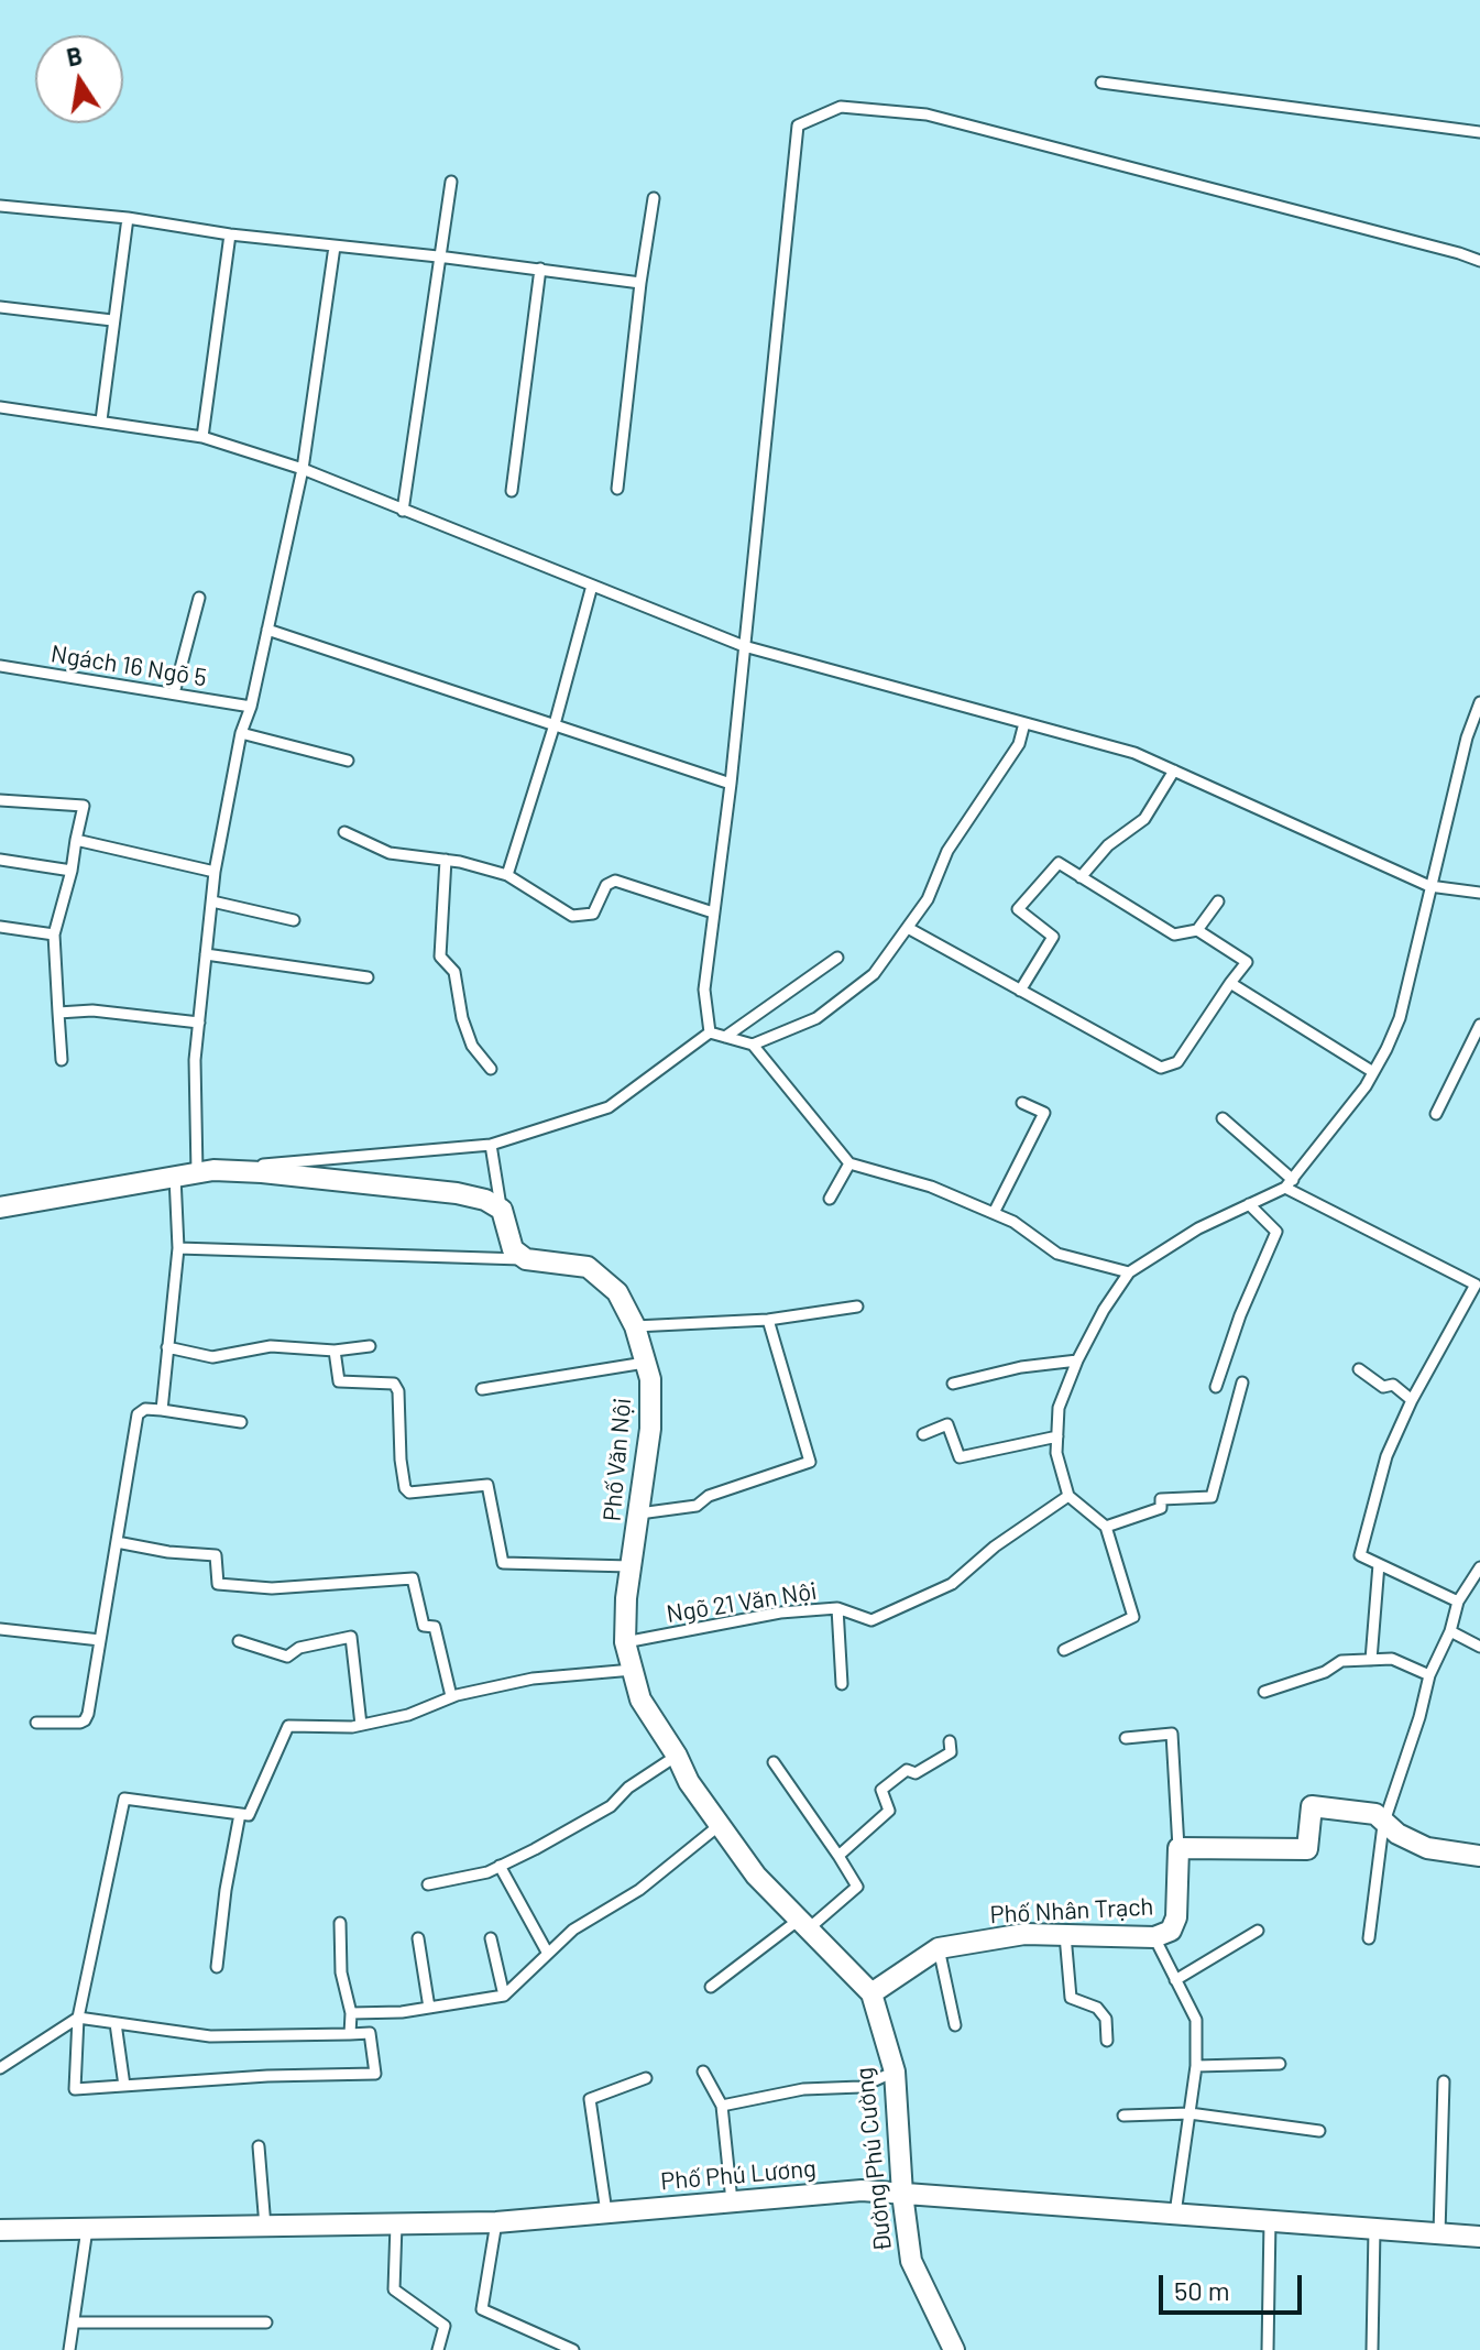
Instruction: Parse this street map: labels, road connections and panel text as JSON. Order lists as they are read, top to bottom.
{
  "streets": {
    "street": [
      "Phố Văn Nội",
      "Phố Nhân Trạch",
      "Đường Phú Cường",
      "Phố Phú Lương"
    ],
    "lane": ["Ngách 16 Ngõ 5", "Ngõ 21 Văn Nội"]
  },
  "crossings": [
    ["Phố Văn Nội", "Ngõ 21 Văn Nội"],
    ["Phố Văn Nội", "Đường Phú Cường"],
    ["Phố Nhân Trạch", "Đường Phú Cường"],
    ["Đường Phú Cường", "Phố Phú Lương"]
  ],
  "scale_bar": "50 m",
  "north": "top"
}
